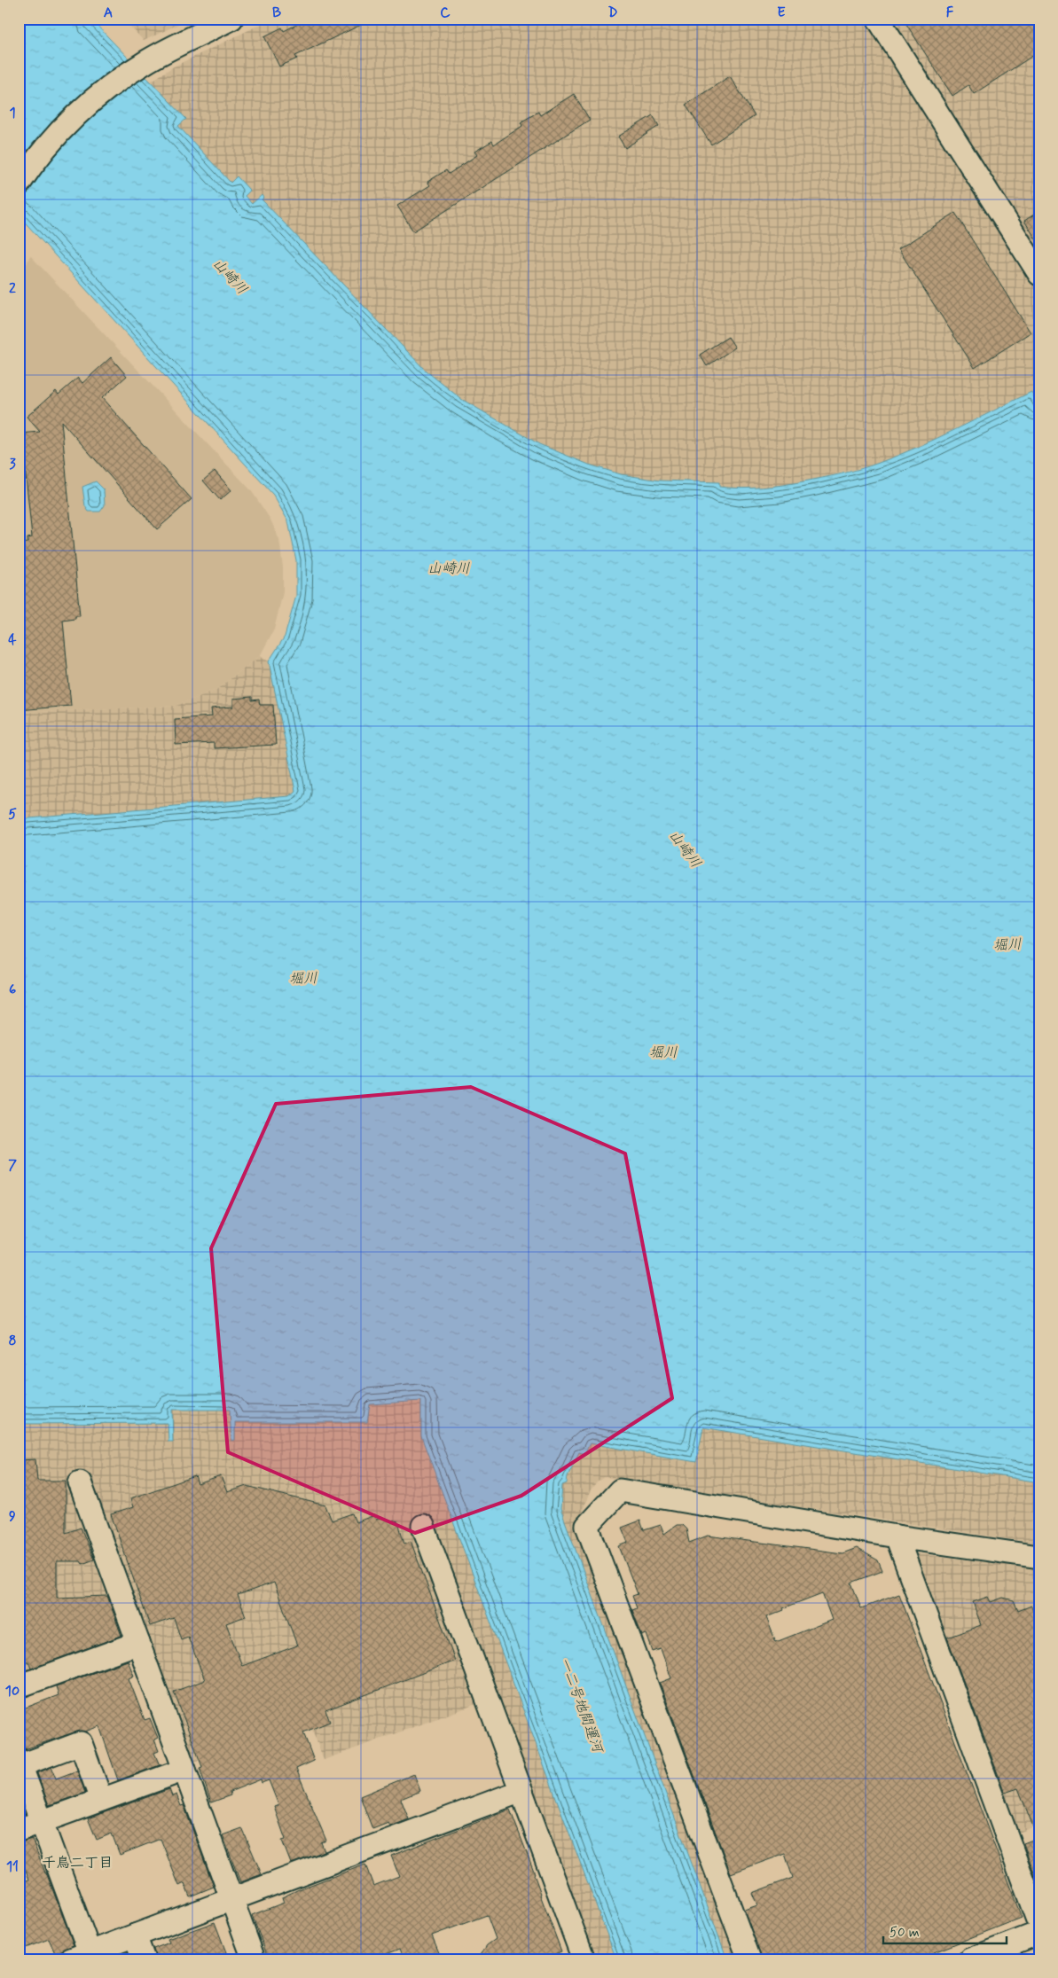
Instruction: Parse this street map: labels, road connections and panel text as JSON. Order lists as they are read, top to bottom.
{
  "districts": ["千鳥二丁目"],
  "water": ["山崎川", "堀川", "一二号地間運河"],
  "scale_bar": "50 m",
  "grid": {
    "columns": [
      "A",
      "B",
      "C",
      "D",
      "E",
      "F"
    ],
    "rows": [
      "1",
      "2",
      "3",
      "4",
      "5",
      "6",
      "7",
      "8",
      "9",
      "10",
      "11"
    ]
  }
}
